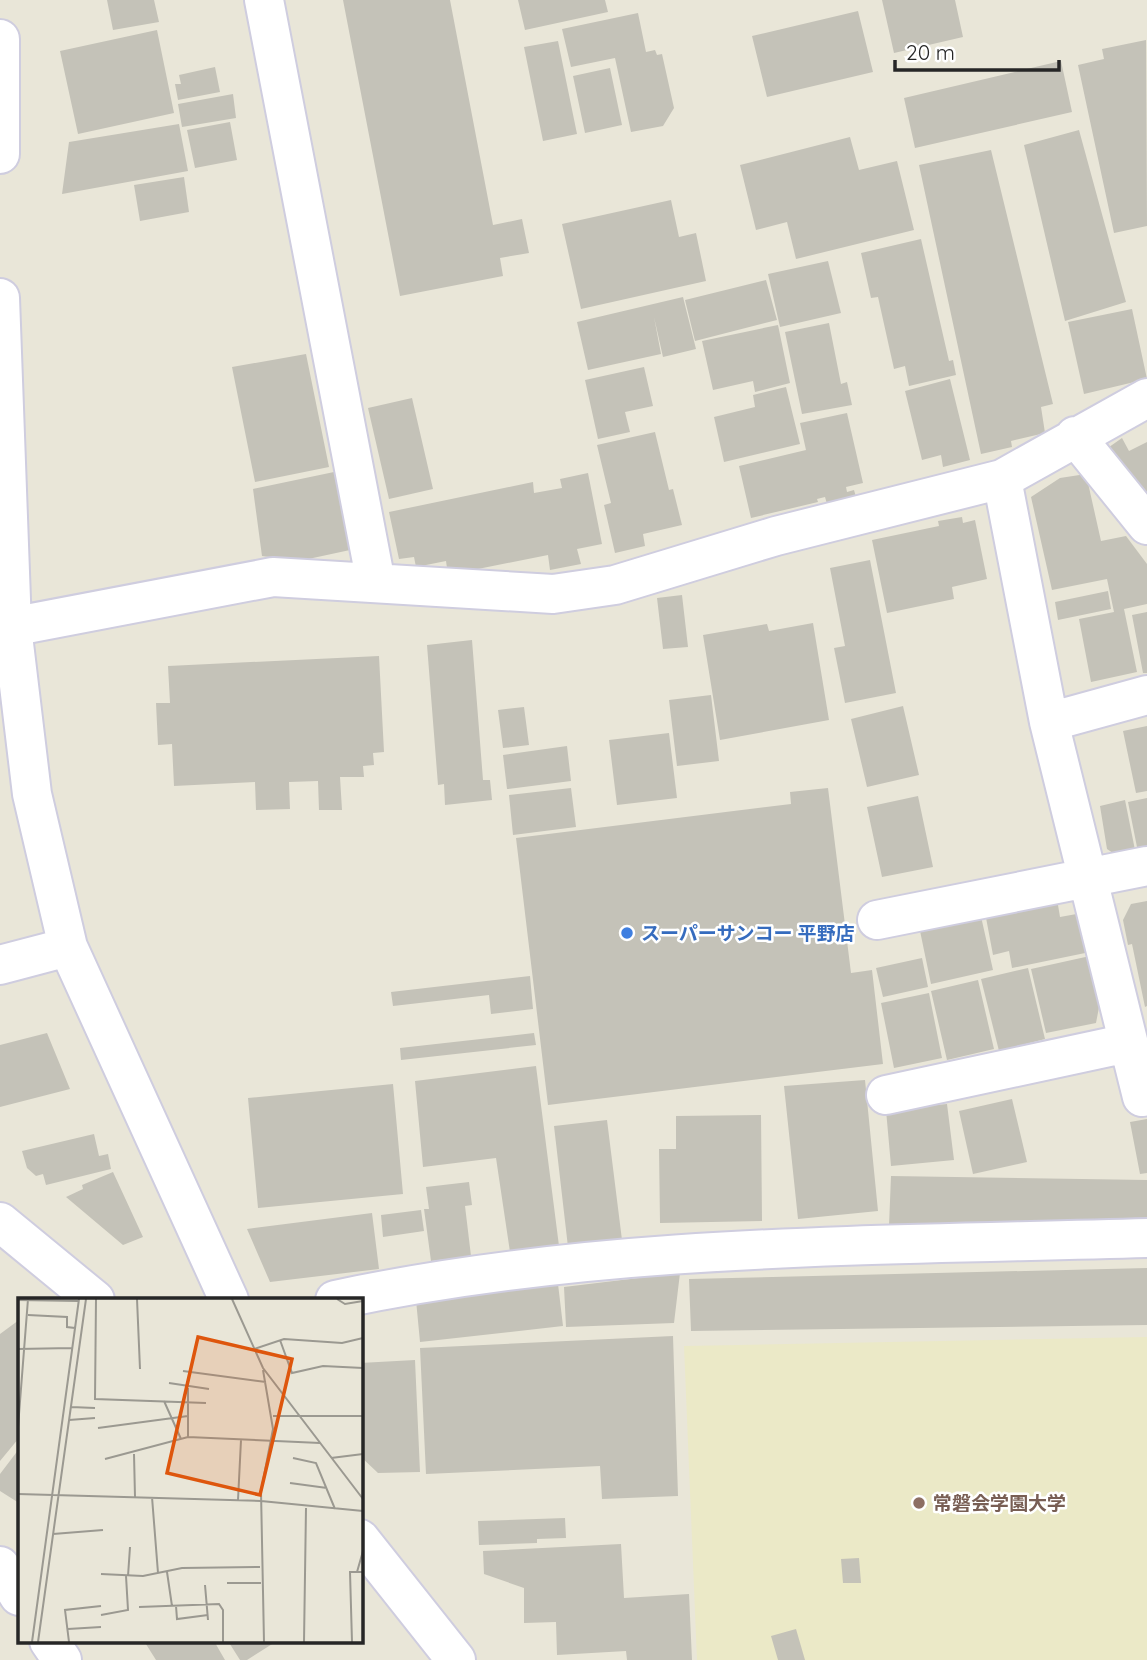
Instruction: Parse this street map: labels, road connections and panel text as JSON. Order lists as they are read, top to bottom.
{
  "places": ["スーパーサンコー 平野店", "常磐会学園大学"],
  "scale_bar": "20 m"
}
